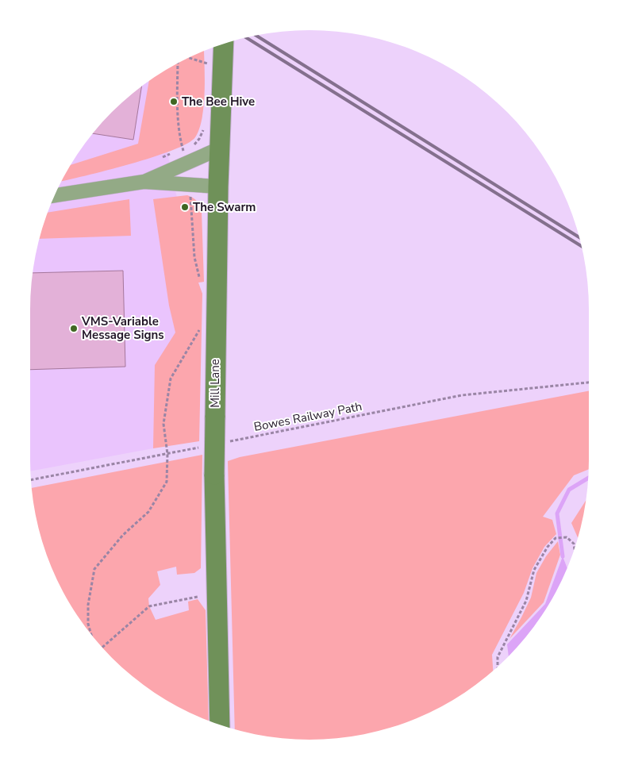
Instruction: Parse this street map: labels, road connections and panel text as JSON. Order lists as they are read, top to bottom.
{
  "streets": {
    "main road": ["Mill Lane"],
    "path": ["Bowes Railway Path"]
  },
  "places": ["The Bee Hive", "The Swarm", "VMS-Variable Message Signs"]
}
